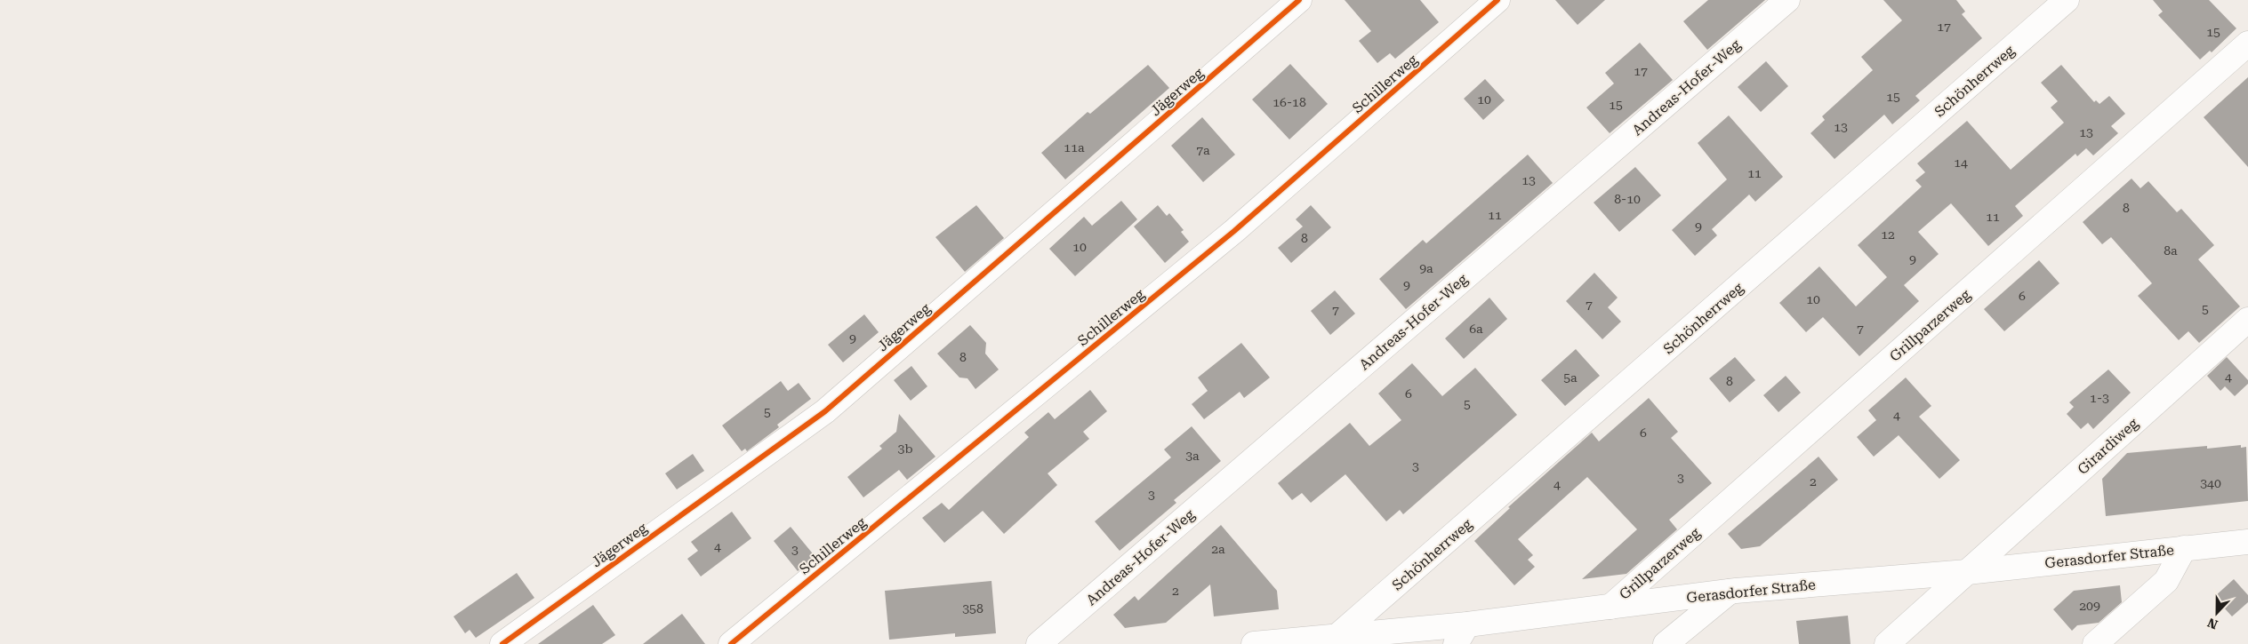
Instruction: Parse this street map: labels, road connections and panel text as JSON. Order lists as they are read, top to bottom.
{
  "streets": {
    "street": [
      "Schönherrweg",
      "Schillerweg",
      "Andreas-Hofer-Weg",
      "Jägerweg",
      "Grillparzerweg",
      "Girardiweg",
      "Gerasdorfer Straße"
    ]
  },
  "crossings": [
    ["Schönherrweg", "Gerasdorfer Straße"],
    ["Grillparzerweg", "Gerasdorfer Straße"],
    ["Girardiweg", "Gerasdorfer Straße"]
  ],
  "house_numbers": [
    "17",
    "15",
    "17",
    "15",
    "10",
    "16-18",
    "15",
    "13",
    "13",
    "11a",
    "7a",
    "14",
    "11",
    "13",
    "8-10",
    "8",
    "11",
    "11",
    "9",
    "12",
    "8",
    "10",
    "8a",
    "9",
    "9a",
    "9",
    "6",
    "10",
    "7",
    "5",
    "7",
    "6a",
    "7",
    "9",
    "8",
    "4",
    "5a",
    "8",
    "6",
    "1-3",
    "5",
    "5",
    "4",
    "6",
    "3b",
    "3a",
    "3",
    "3",
    "2",
    "340",
    "4",
    "3",
    "4",
    "2a",
    "3",
    "2",
    "209",
    "358"
  ],
  "north": "bottom"
}
